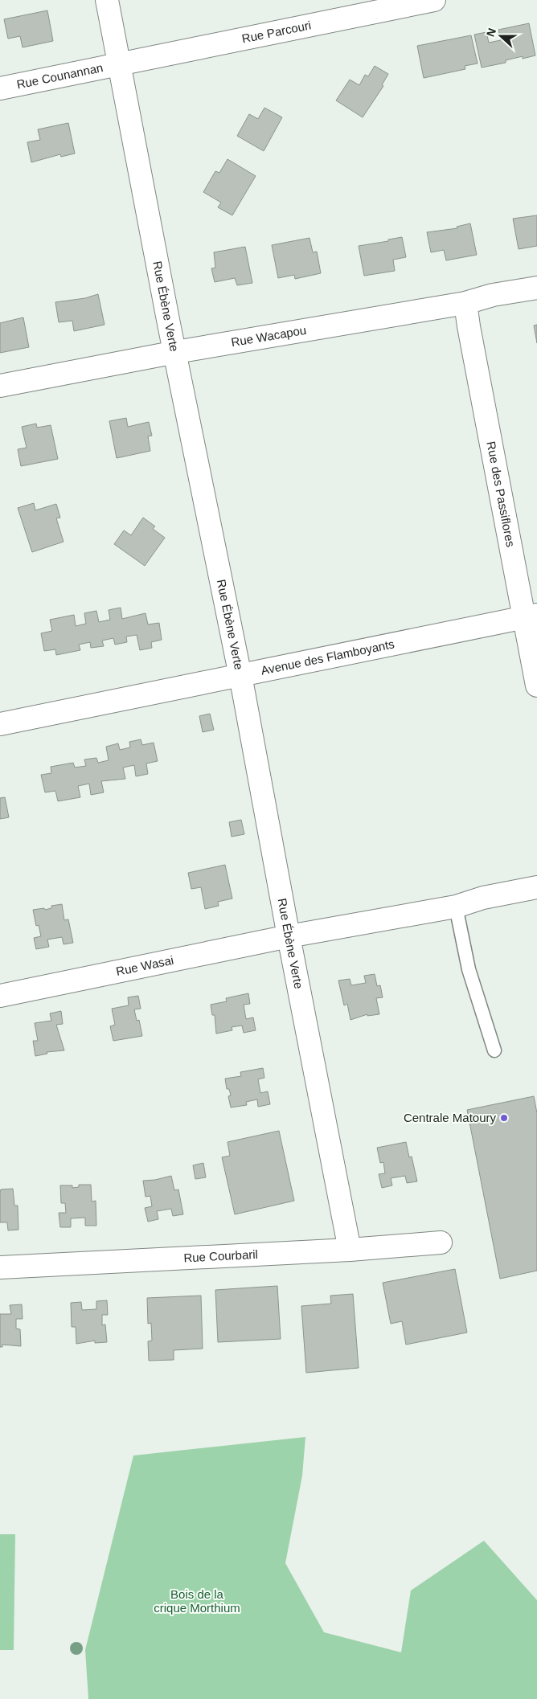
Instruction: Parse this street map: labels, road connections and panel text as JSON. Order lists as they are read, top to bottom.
{
  "streets": {
    "street": [
      "Rue Parcouri",
      "Rue Counannan",
      "Rue Ébène Verte",
      "Rue Wacapou",
      "Rue des Passiflores",
      "Avenue des Flamboyants",
      "Rue Wasai",
      "Rue Courbaril"
    ]
  },
  "crossings": [
    ["Rue Parcouri", "Rue Counannan"],
    ["Rue Parcouri", "Rue Ébène Verte"],
    ["Rue Counannan", "Rue Ébène Verte"],
    ["Rue Ébène Verte", "Rue Wacapou"],
    ["Rue Ébène Verte", "Avenue des Flamboyants"],
    ["Rue Ébène Verte", "Rue Wasai"],
    ["Rue Ébène Verte", "Rue Courbaril"],
    ["Rue Wacapou", "Rue des Passiflores"],
    ["Rue des Passiflores", "Avenue des Flamboyants"]
  ],
  "parks": ["Bois de la crique Morthium"],
  "places": ["Centrale Matoury"],
  "north": "left"
}
